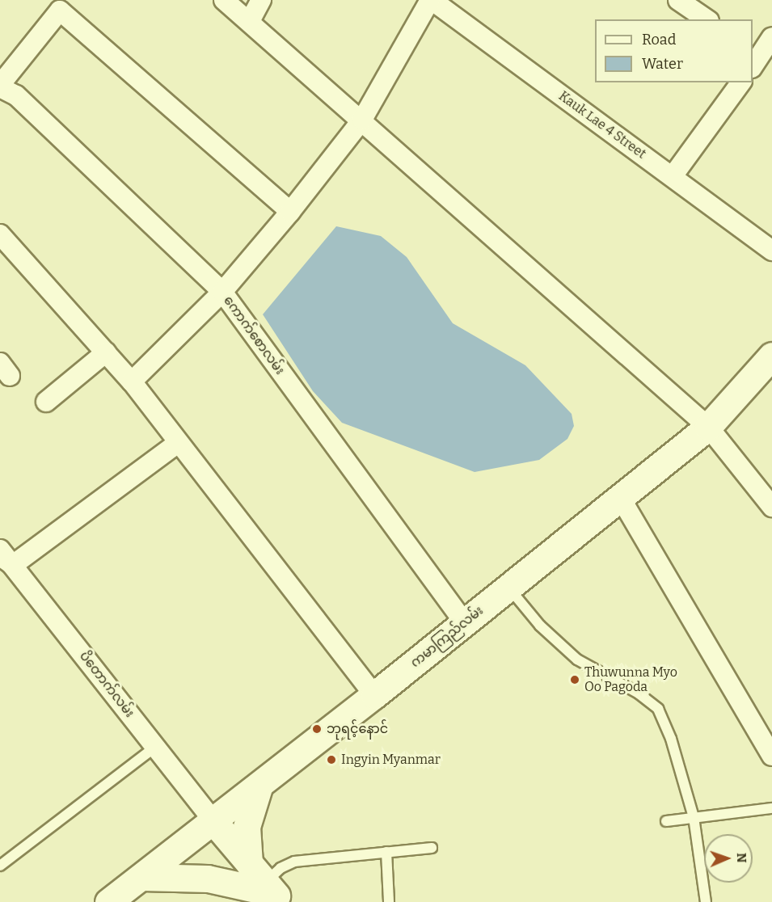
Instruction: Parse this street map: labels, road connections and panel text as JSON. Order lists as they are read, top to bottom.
{
  "streets": {
    "main road": ["ကမာကြည်လမ်း"],
    "street": ["Kauk Lae 4 Street", "ကောက်စောလမ်း", "ပိတောက်လမ်း"]
  },
  "crossings": [
    ["ကောက်စောလမ်း", "ကမာကြည်လမ်း"],
    ["ကမာကြည်လမ်း", "ပိတောက်လမ်း"]
  ],
  "places": ["Thuwunna Myo Oo Pagoda", "ဘုရင့်နောင်", "Ingyin Myanmar"],
  "legend": ["Road", "Water"],
  "north": "right"
}
